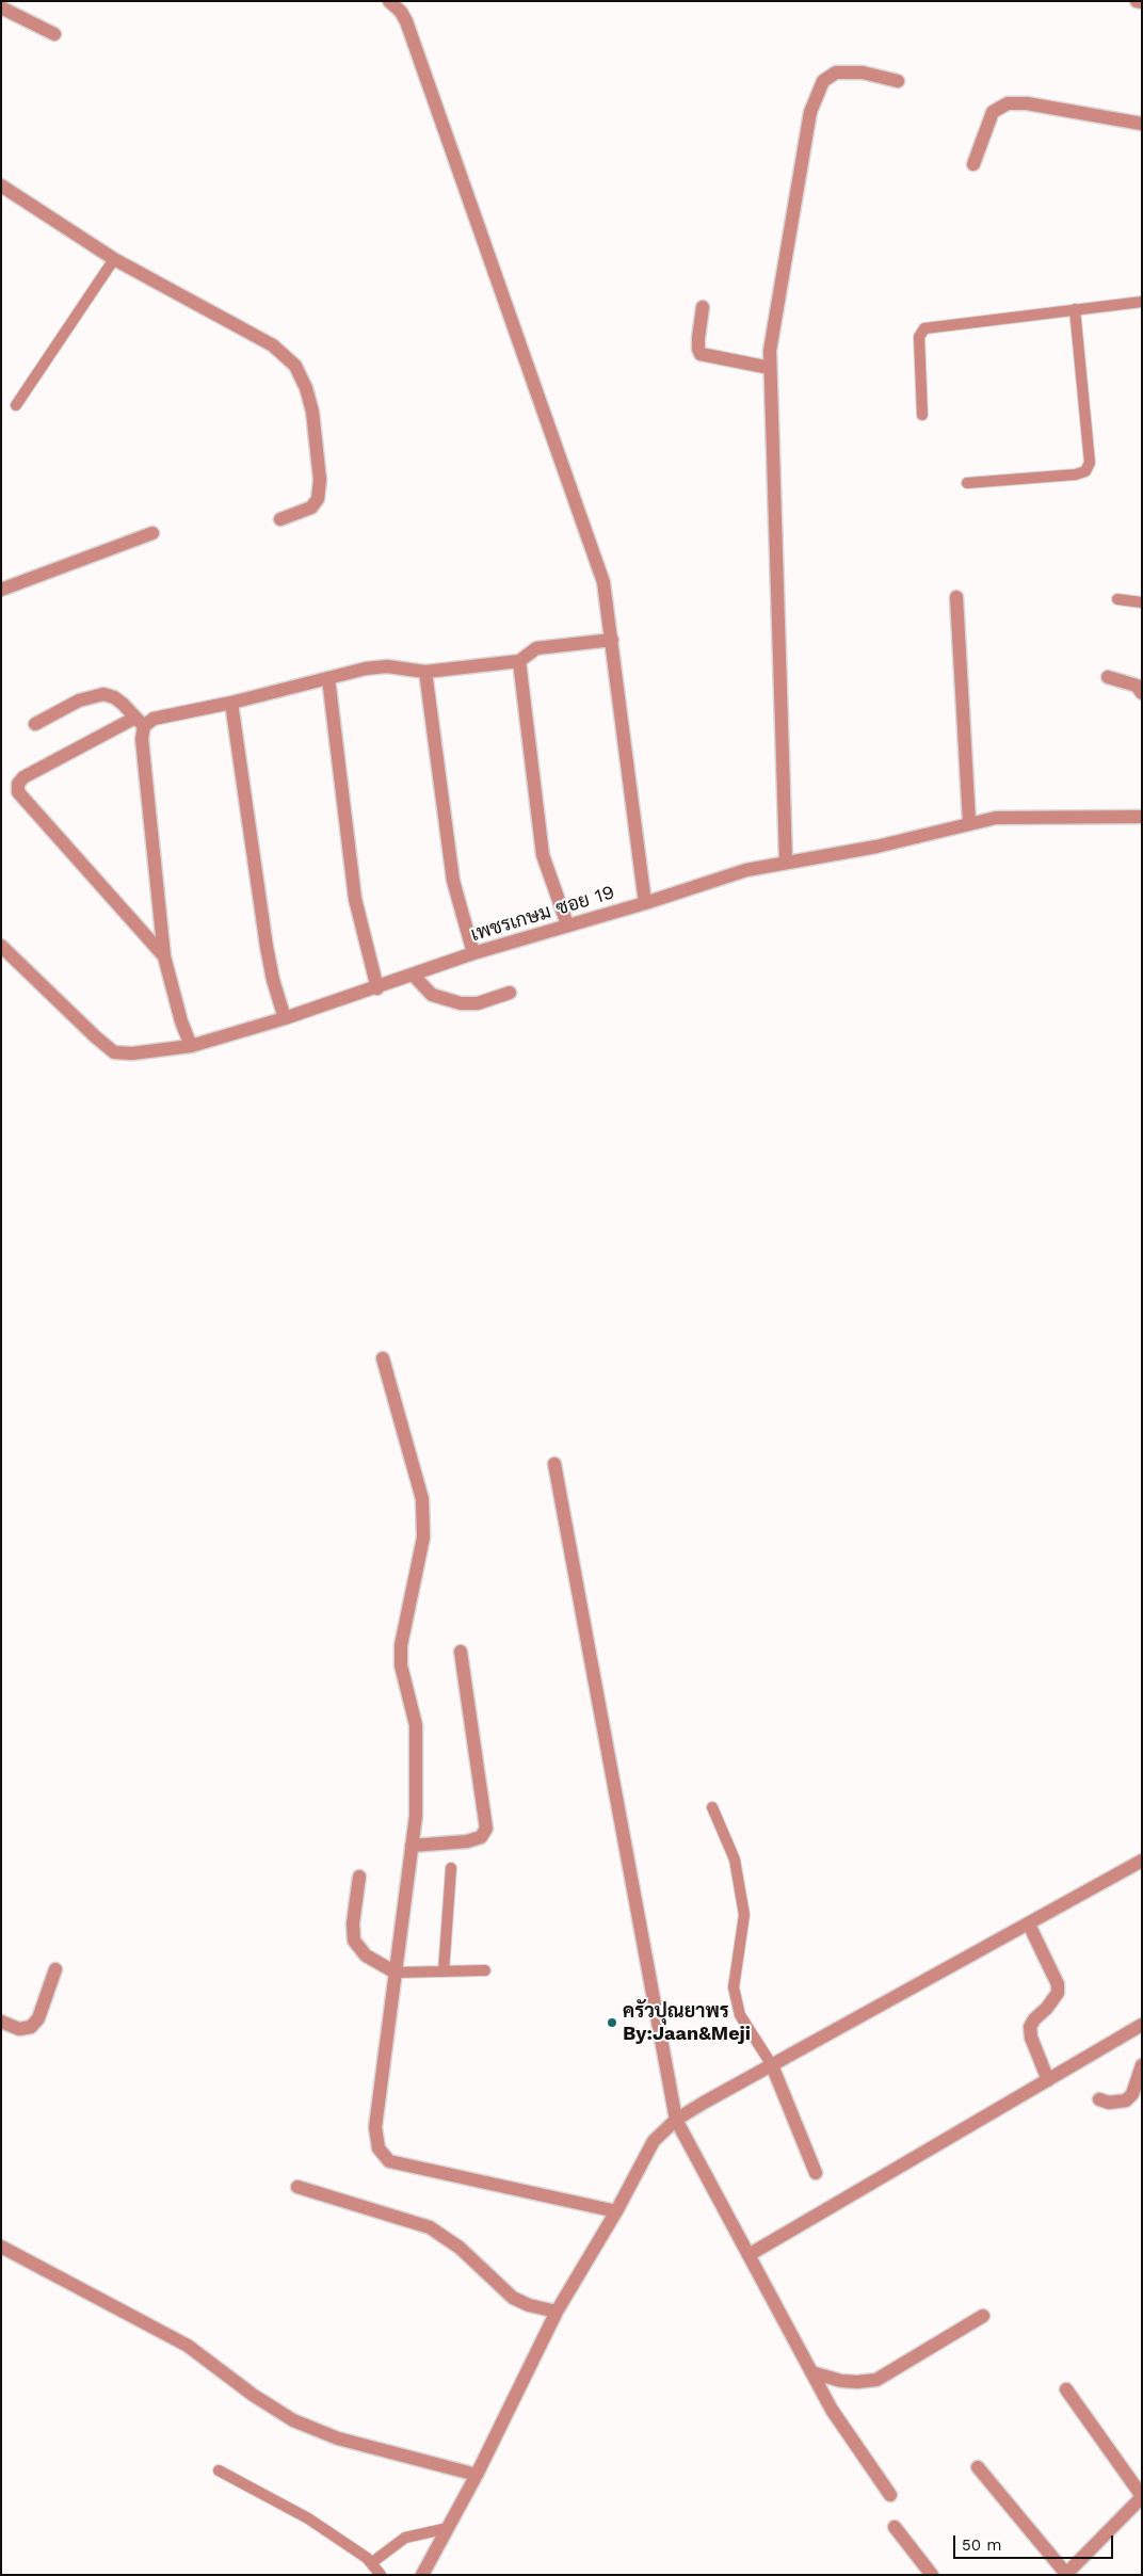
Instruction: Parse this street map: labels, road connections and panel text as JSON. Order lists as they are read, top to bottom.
{
  "streets": {
    "street": ["เพชรเกษม ซอย 19"]
  },
  "places": ["ครัวปุณยาพร By:Jaan&Meji"],
  "scale_bar": "50 m"
}
